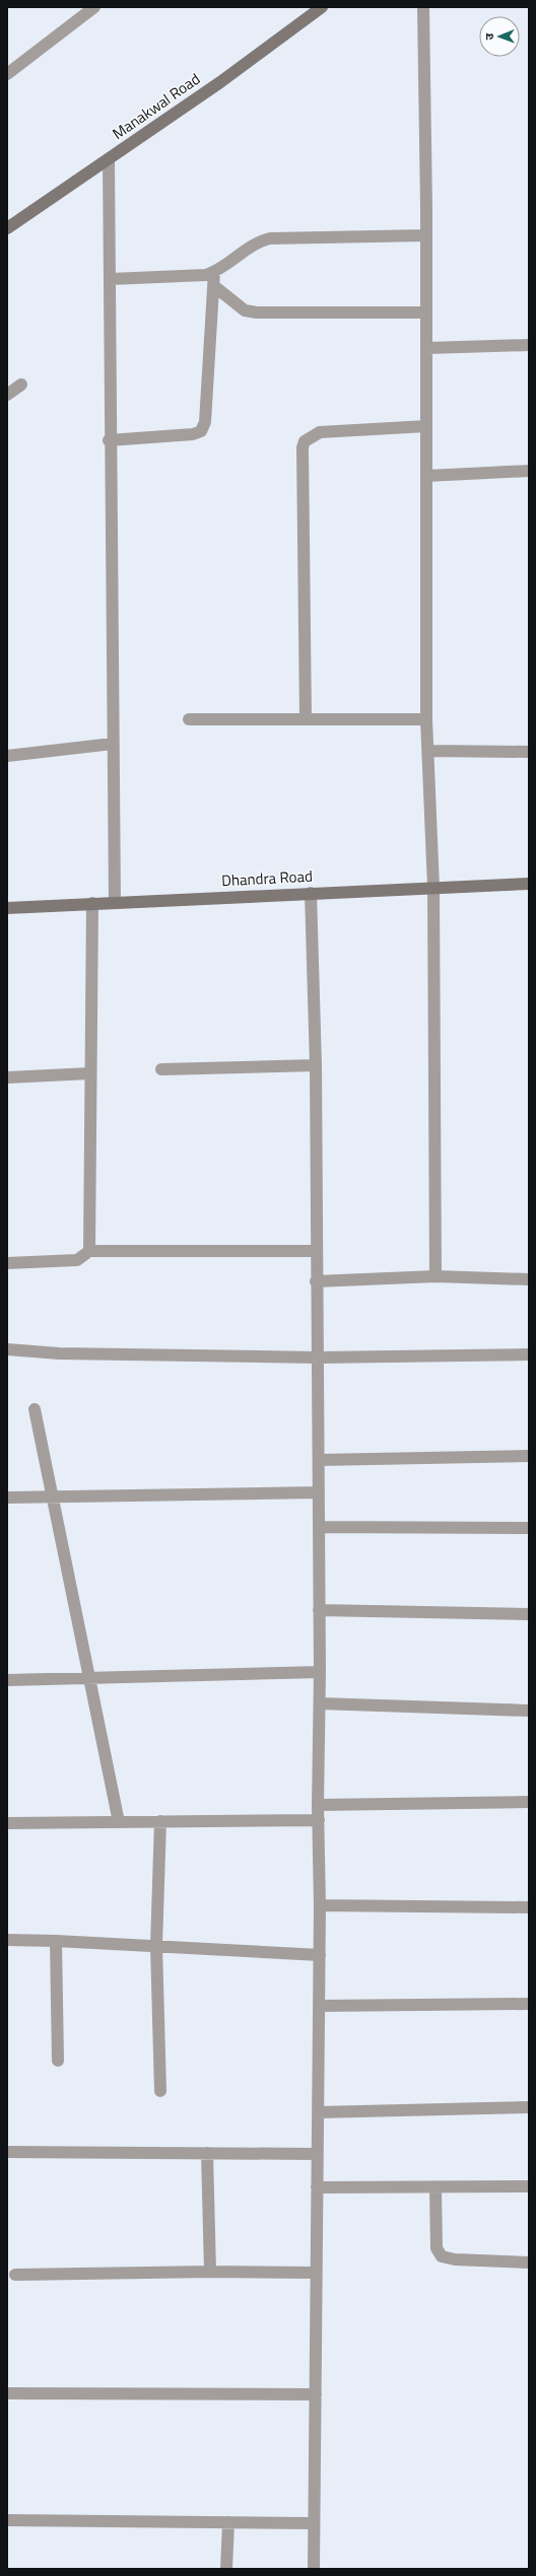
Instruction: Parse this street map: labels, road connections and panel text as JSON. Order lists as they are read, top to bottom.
{
  "streets": {
    "street": ["Manakwal Road", "Dhandra Road"]
  },
  "north": "left"
}
